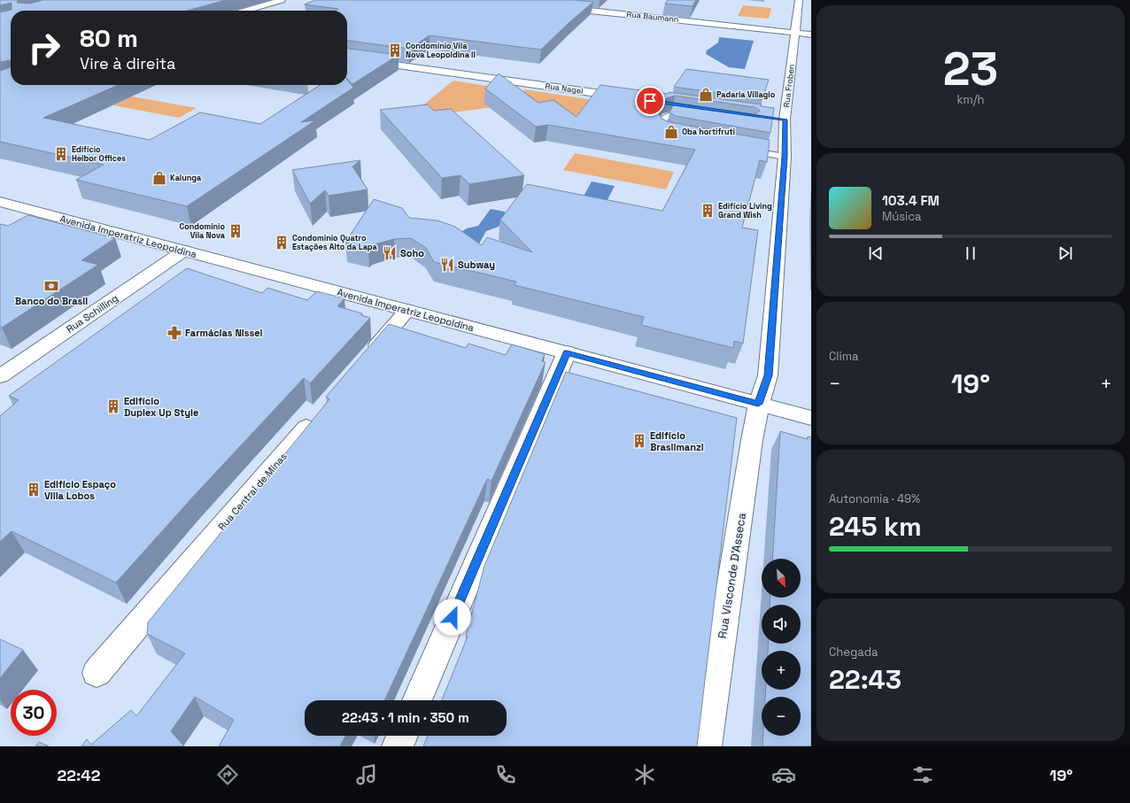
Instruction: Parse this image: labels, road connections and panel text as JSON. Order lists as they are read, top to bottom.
{
  "streets": {
    "street": [
      "Rua Baumann",
      "Rua Froben",
      "Rua Nagel",
      "Avenida Imperatriz Leopoldina",
      "Rua Schilling",
      "Rua Central de Minas",
      "Rua Visconde D'Asseca"
    ]
  },
  "crossings": [
    ["Rua Baumann", "Rua Froben"],
    ["Rua Froben", "Avenida Imperatriz Leopoldina"],
    ["Rua Froben", "Rua Visconde D'Asseca"],
    ["Avenida Imperatriz Leopoldina", "Rua Schilling"],
    ["Avenida Imperatriz Leopoldina", "Rua Visconde D'Asseca"]
  ],
  "places": {
    "building": [
      "Condomínio Vila Nova Leopoldina II",
      "Edifício Helbor Offices",
      "Edifício Living Grand Wish",
      "Condomínio Vila Nova",
      "Condomínio Quatro Estações Alto da Lapa",
      "Edifício Duplex Up Style",
      "Edifício Brasilmanzi",
      "Edifício Espaço Villa Lobos"
    ],
    "shop": ["Padaria Villagio", "Oba hortifruti", "Kalunga"],
    "restaurant": ["Soho", "Subway"],
    "bank": ["Banco do Brasil"],
    "pharmacy": ["Farmácias Nissei"]
  },
  "north": "bottom right",
  "page": {
    "tile": [
      ["23", "km/h"],
      "Clima",
      ["Autonomia · 49%", "245 km"],
      ["Chegada", "22:43"]
    ],
    "turn": ["80 m", "Vire à direita"],
    "song": ["103.4 FM", "Música"],
    "heat": ["−", "19°", "+"],
    "map_buttons": ["+", "−"],
    "limit": "30",
    "trip": "22:43 · 1 min · 350 m",
    "tabs": ["22:42", "19°"]
  }
}
